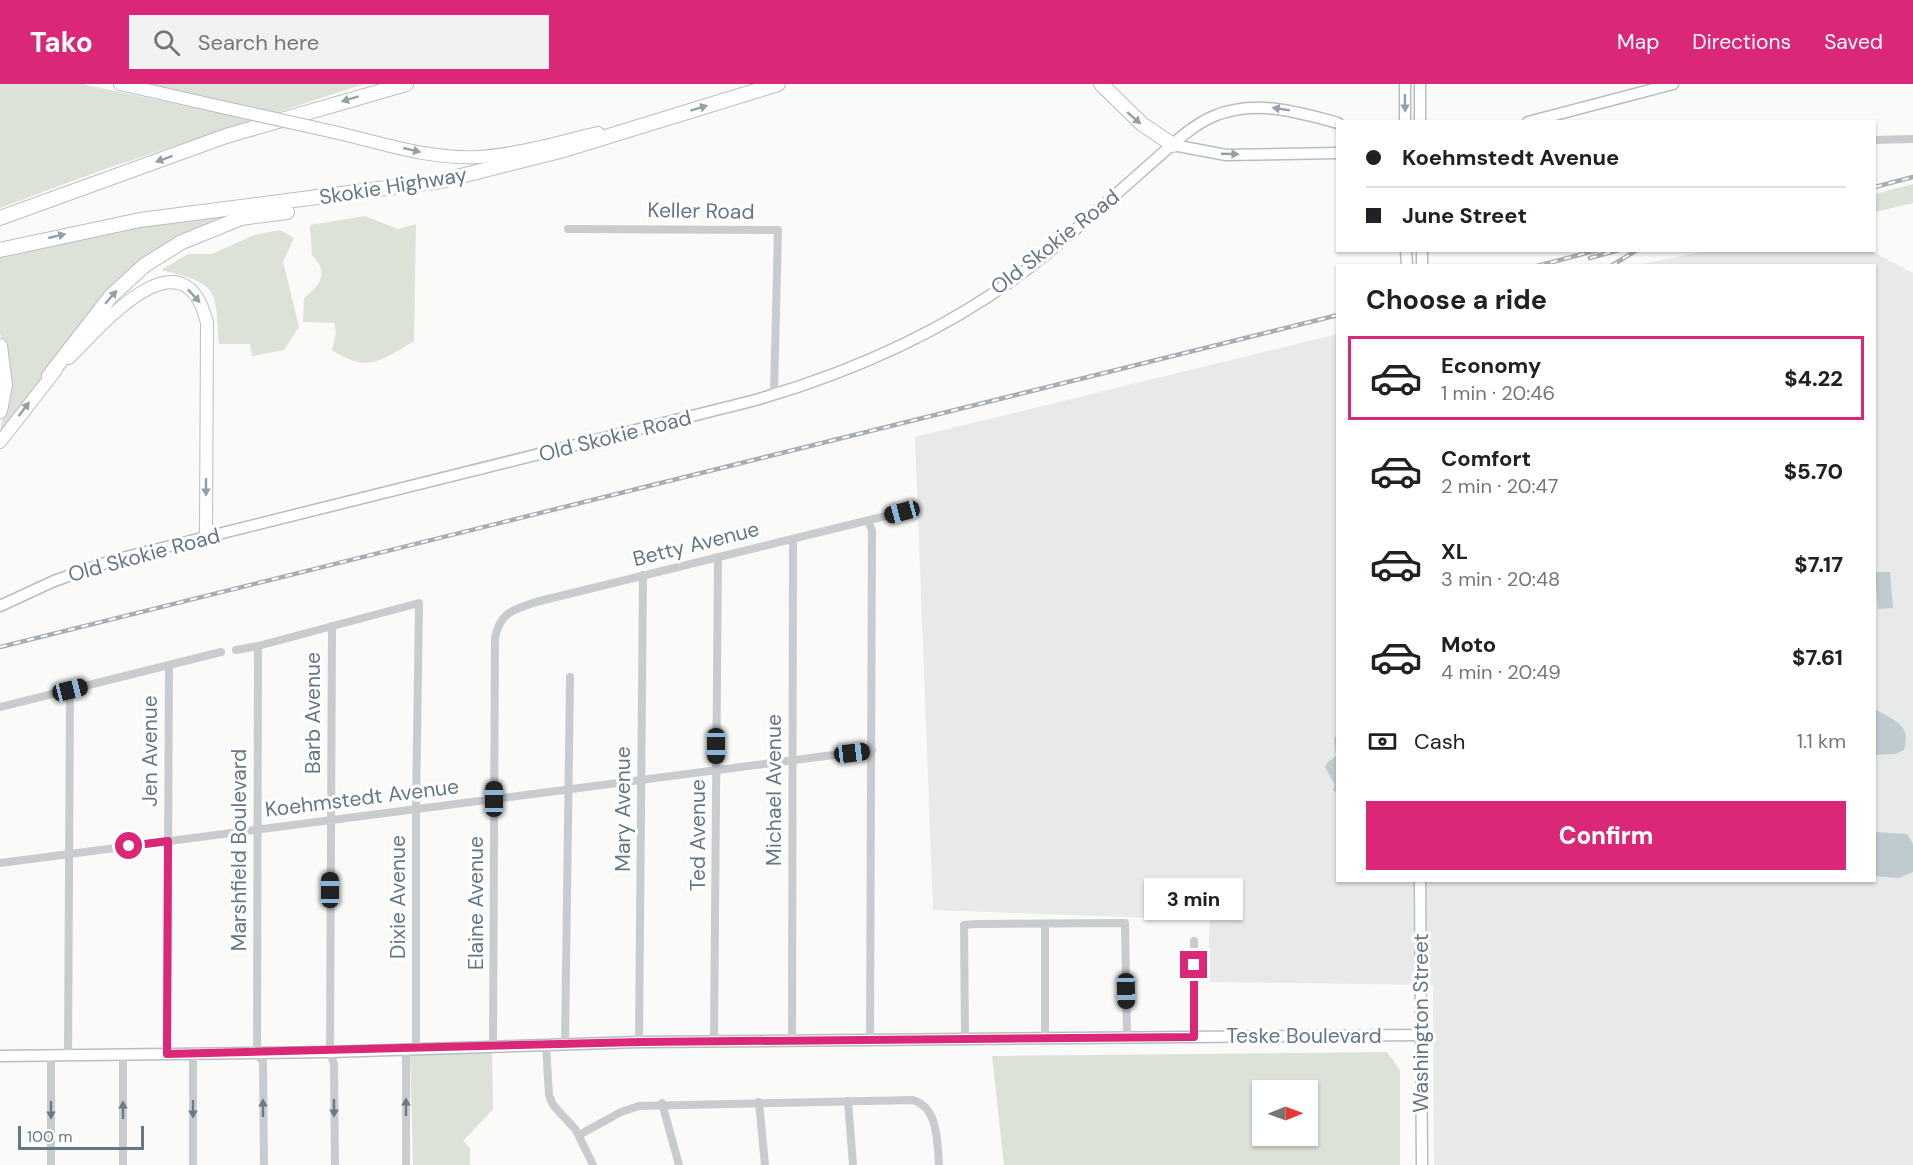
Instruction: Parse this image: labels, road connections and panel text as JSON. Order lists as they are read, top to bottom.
{
  "streets": {
    "highway": ["Skokie Highway"],
    "street": [
      "Keller Road",
      "Old Skokie Road",
      "Betty Avenue",
      "Barb Avenue",
      "Jen Avenue",
      "Michael Avenue",
      "Koehmstedt Avenue",
      "Mary Avenue",
      "Ted Avenue",
      "Marshfield Boulevard",
      "Dixie Avenue",
      "Elaine Avenue",
      "Washington Street",
      "Teske Boulevard"
    ]
  },
  "crossings": [
    ["Keller Road", "Old Skokie Road"],
    ["Betty Avenue", "Michael Avenue"],
    ["Betty Avenue", "Mary Avenue"],
    ["Betty Avenue", "Ted Avenue"],
    ["Betty Avenue", "Elaine Avenue"],
    ["Barb Avenue", "Koehmstedt Avenue"],
    ["Barb Avenue", "Dixie Avenue"],
    ["Barb Avenue", "Teske Boulevard"],
    ["Jen Avenue", "Koehmstedt Avenue"],
    ["Jen Avenue", "Teske Boulevard"],
    ["Michael Avenue", "Koehmstedt Avenue"],
    ["Michael Avenue", "Teske Boulevard"],
    ["Koehmstedt Avenue", "Mary Avenue"],
    ["Koehmstedt Avenue", "Ted Avenue"],
    ["Koehmstedt Avenue", "Marshfield Boulevard"],
    ["Koehmstedt Avenue", "Dixie Avenue"],
    ["Koehmstedt Avenue", "Elaine Avenue"],
    ["Mary Avenue", "Teske Boulevard"],
    ["Ted Avenue", "Teske Boulevard"],
    ["Marshfield Boulevard", "Teske Boulevard"],
    ["Dixie Avenue", "Teske Boulevard"],
    ["Elaine Avenue", "Teske Boulevard"],
    ["Washington Street", "Teske Boulevard"]
  ],
  "scale_bar": "100 m",
  "north": "right",
  "page": {
    "header": "Tako",
    "search": "Search here",
    "nav": ["Map", "Directions", "Saved"],
    "banner": ["Koehmstedt Avenue", "June Street"],
    "heading": "Choose a ride",
    "list": [
      {
        "name": "Economy",
        "note": "1 min · 20:46",
        "value": "$4.22"
      },
      {
        "name": "Comfort",
        "note": "2 min · 20:47",
        "value": "$5.70"
      },
      {
        "name": "XL",
        "note": "3 min · 20:48",
        "value": "$7.17"
      },
      {
        "name": "Moto",
        "note": "4 min · 20:49",
        "value": "$7.61"
      }
    ],
    "pay": ["Cash", "1.1 km"],
    "buttons": "Confirm",
    "bubble": "3 min",
    "scale": "100 m"
  }
}
